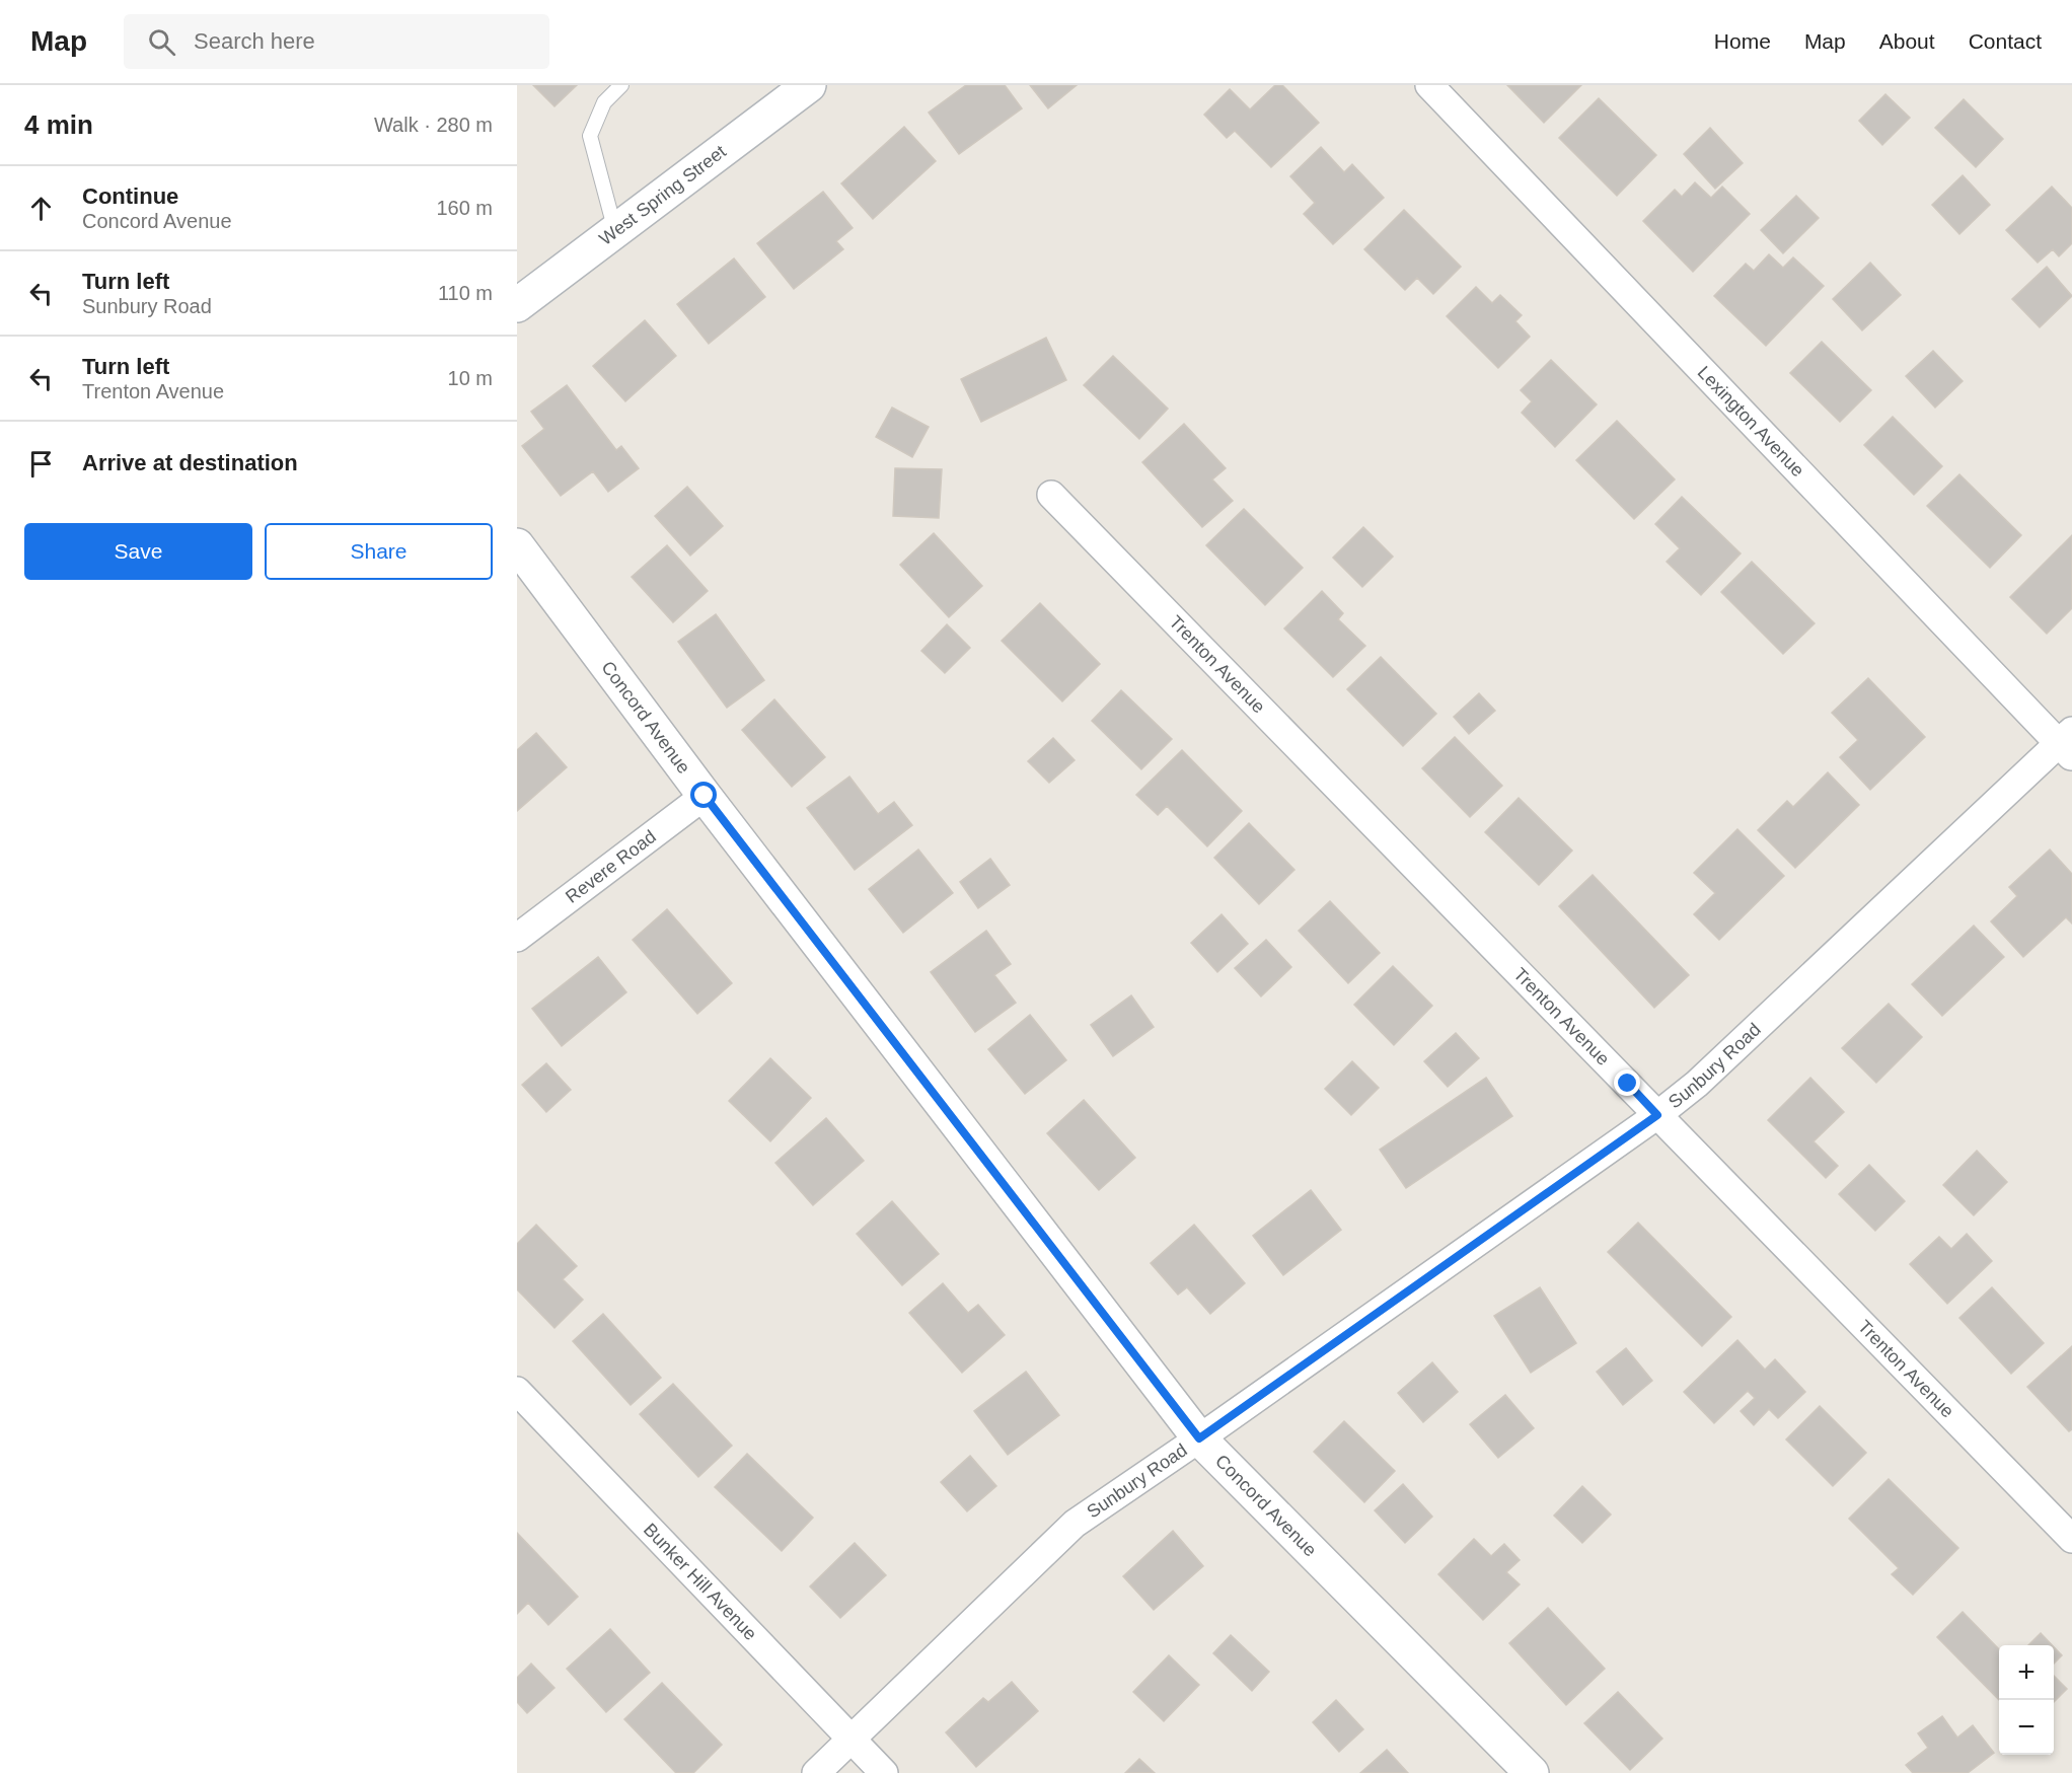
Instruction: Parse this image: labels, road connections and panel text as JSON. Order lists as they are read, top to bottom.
{
  "streets": {
    "street": [
      "West Spring Street",
      "Lexington Avenue",
      "Trenton Avenue",
      "Concord Avenue",
      "Revere Road",
      "Sunbury Road",
      "Bunker Hill Avenue"
    ]
  },
  "crossings": [
    ["Lexington Avenue", "Sunbury Road"],
    ["Trenton Avenue", "Sunbury Road"],
    ["Concord Avenue", "Revere Road"],
    ["Concord Avenue", "Sunbury Road"],
    ["Sunbury Road", "Bunker Hill Avenue"]
  ],
  "page": {
    "header": "Map",
    "search": "Search here",
    "nav": [
      "Home",
      "Map",
      "About",
      "Contact"
    ],
    "heading": ["4 min", "Walk · 280 m"],
    "list": [
      ["Continue", "Concord Avenue", "160 m"],
      ["Turn left", "Sunbury Road", "110 m"],
      ["Turn left", "Trenton Avenue", "10 m"],
      "Arrive at destination"
    ],
    "buttons": ["Save", "Share"],
    "map_buttons": ["+", "−"]
  }
}
